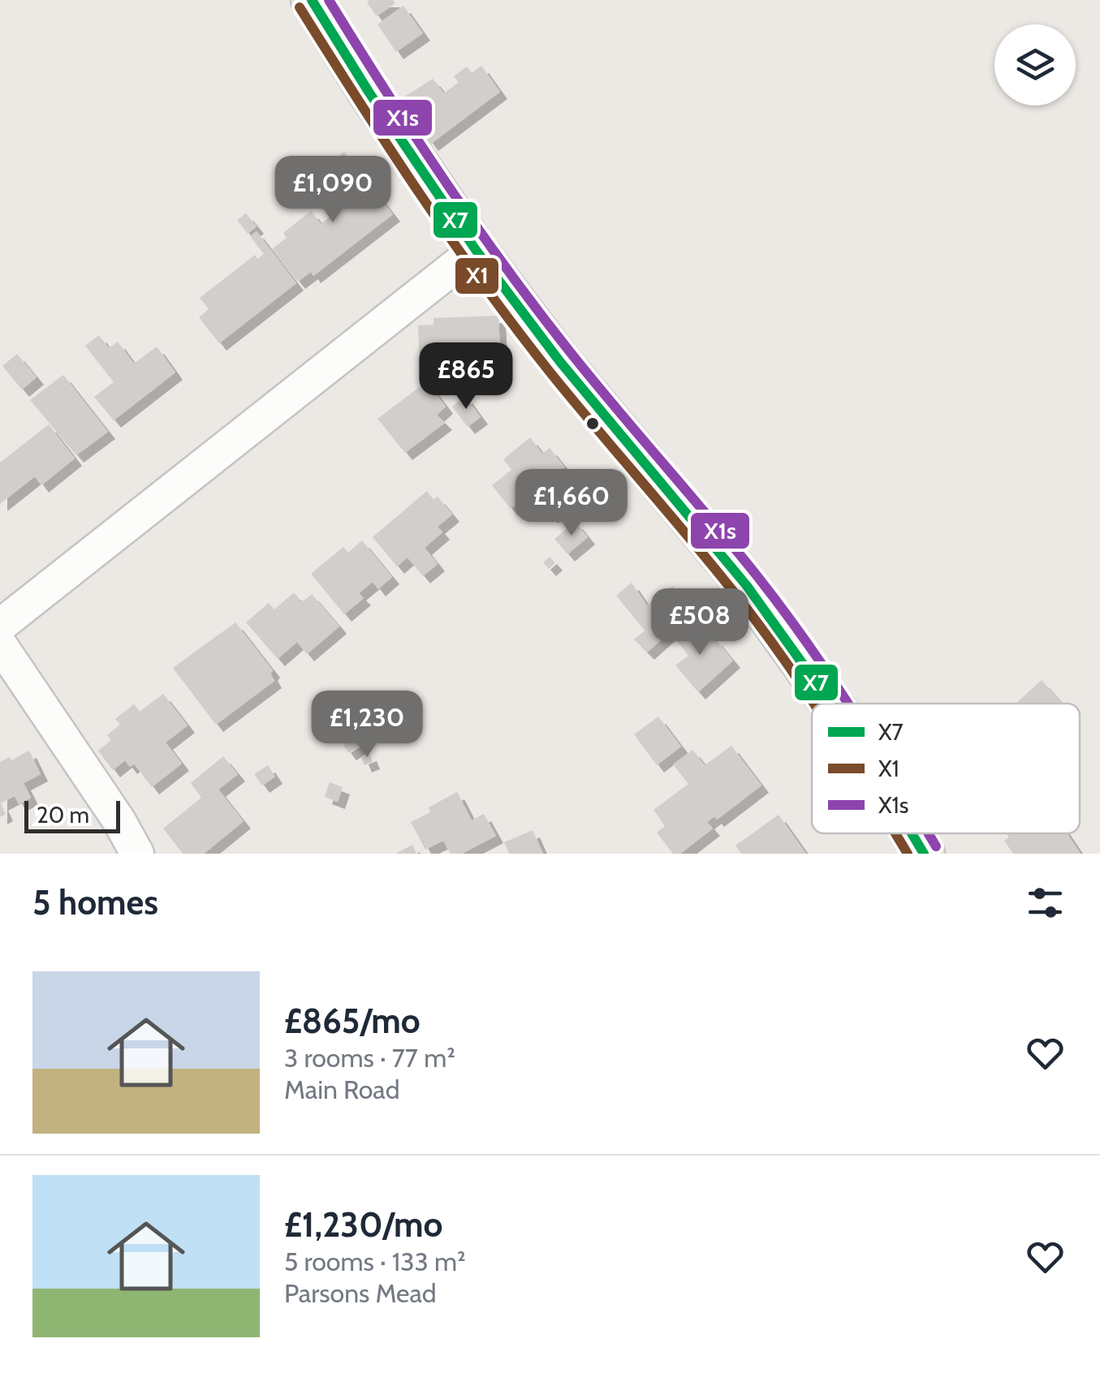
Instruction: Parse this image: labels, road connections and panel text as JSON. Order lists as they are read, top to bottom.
{
  "lines": ["transit line X7", "transit line X1s", "transit line X1"],
  "legend": ["X7", "X1", "X1s"],
  "scale_bar": "20 m",
  "page": {
    "price": [
      "£1,090",
      "£865",
      "£1,660",
      "£508",
      "£1,230"
    ],
    "scale": "20 m",
    "heading": "5 homes",
    "list": [
      {
        "name": "£865/mo",
        "note": "3 rooms · 77 m² · Main Road"
      },
      {
        "name": "£1,230/mo",
        "note": "5 rooms · 133 m² · Parsons Mead"
      }
    ]
  }
}
